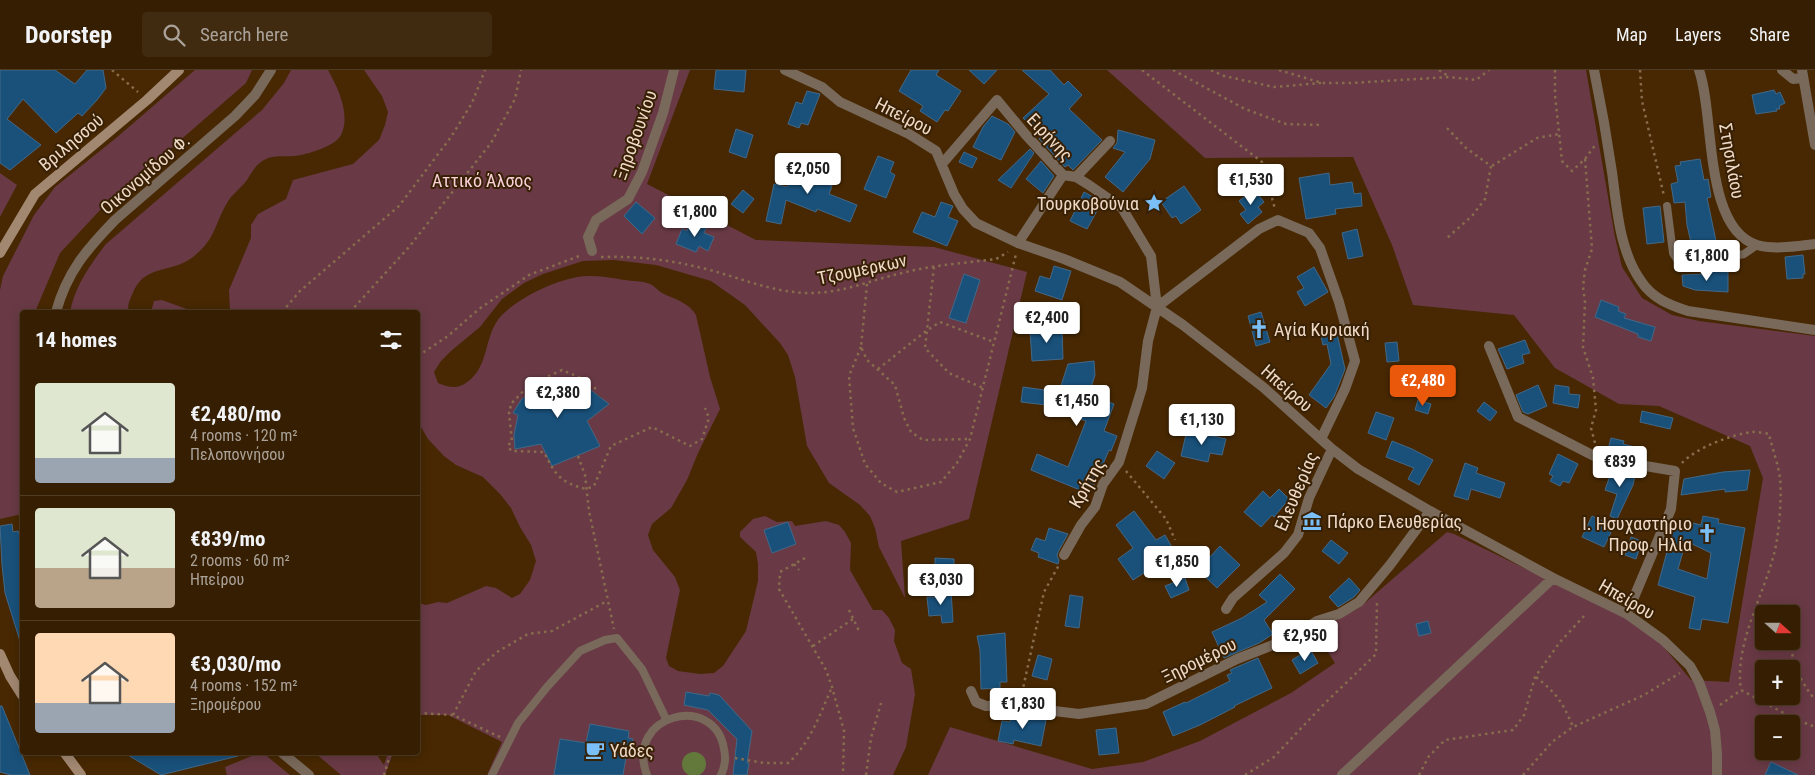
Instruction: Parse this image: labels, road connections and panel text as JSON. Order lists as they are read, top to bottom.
{
  "streets": {
    "main road": ["Βριλησσού"],
    "street": [
      "Ηπείρου",
      "Ξηροβουνίου",
      "Ειρήνης",
      "Στησιλάου",
      "Οικονομίδου Φ.",
      "Κρήτης",
      "Ελευθερίας",
      "Ξηρομέρου"
    ],
    "path": ["Τζουμέρκων"]
  },
  "crossings": [
    ["Ηπείρου", "Ειρήνης"],
    ["Ηπείρου", "Τζουμέρκων"],
    ["Ηπείρου", "Κρήτης"],
    ["Ηπείρου", "Ελευθερίας"],
    ["Ηπείρου", "Ξηρομέρου"],
    ["Ξηροβουνίου", "Τζουμέρκων"],
    ["Ειρήνης", "Κρήτης"]
  ],
  "parks": ["Αττικό Άλσος"],
  "places": {
    "place": ["Τουρκοβούνια"],
    "church": ["Αγία Κυριακή", "Ι. Ησυχαστήριο Προφ. Ηλία"],
    "museum": ["Πάρκο Ελευθερίας"],
    "cafe": ["Υάδες"]
  },
  "north": "right",
  "page": {
    "header": "Doorstep",
    "search": "Search here",
    "nav": ["Map", "Layers", "Share"],
    "price": [
      "€2,050",
      "€1,530",
      "€1,800",
      "€1,800",
      "€2,400",
      "€2,480",
      "€2,380",
      "€1,450",
      "€1,130",
      "€839",
      "€1,850",
      "€3,030",
      "€2,950",
      "€1,830"
    ],
    "heading": "14 homes",
    "list": [
      {
        "name": "€2,480/mo",
        "note": "4 rooms · 120 m² · Πελοποννήσου"
      },
      {
        "name": "€839/mo",
        "note": "2 rooms · 60 m² · Ηπείρου"
      },
      {
        "name": "€3,030/mo",
        "note": "4 rooms · 152 m² · Ξηρομέρου"
      }
    ],
    "map_buttons": ["+", "−"]
  }
}
